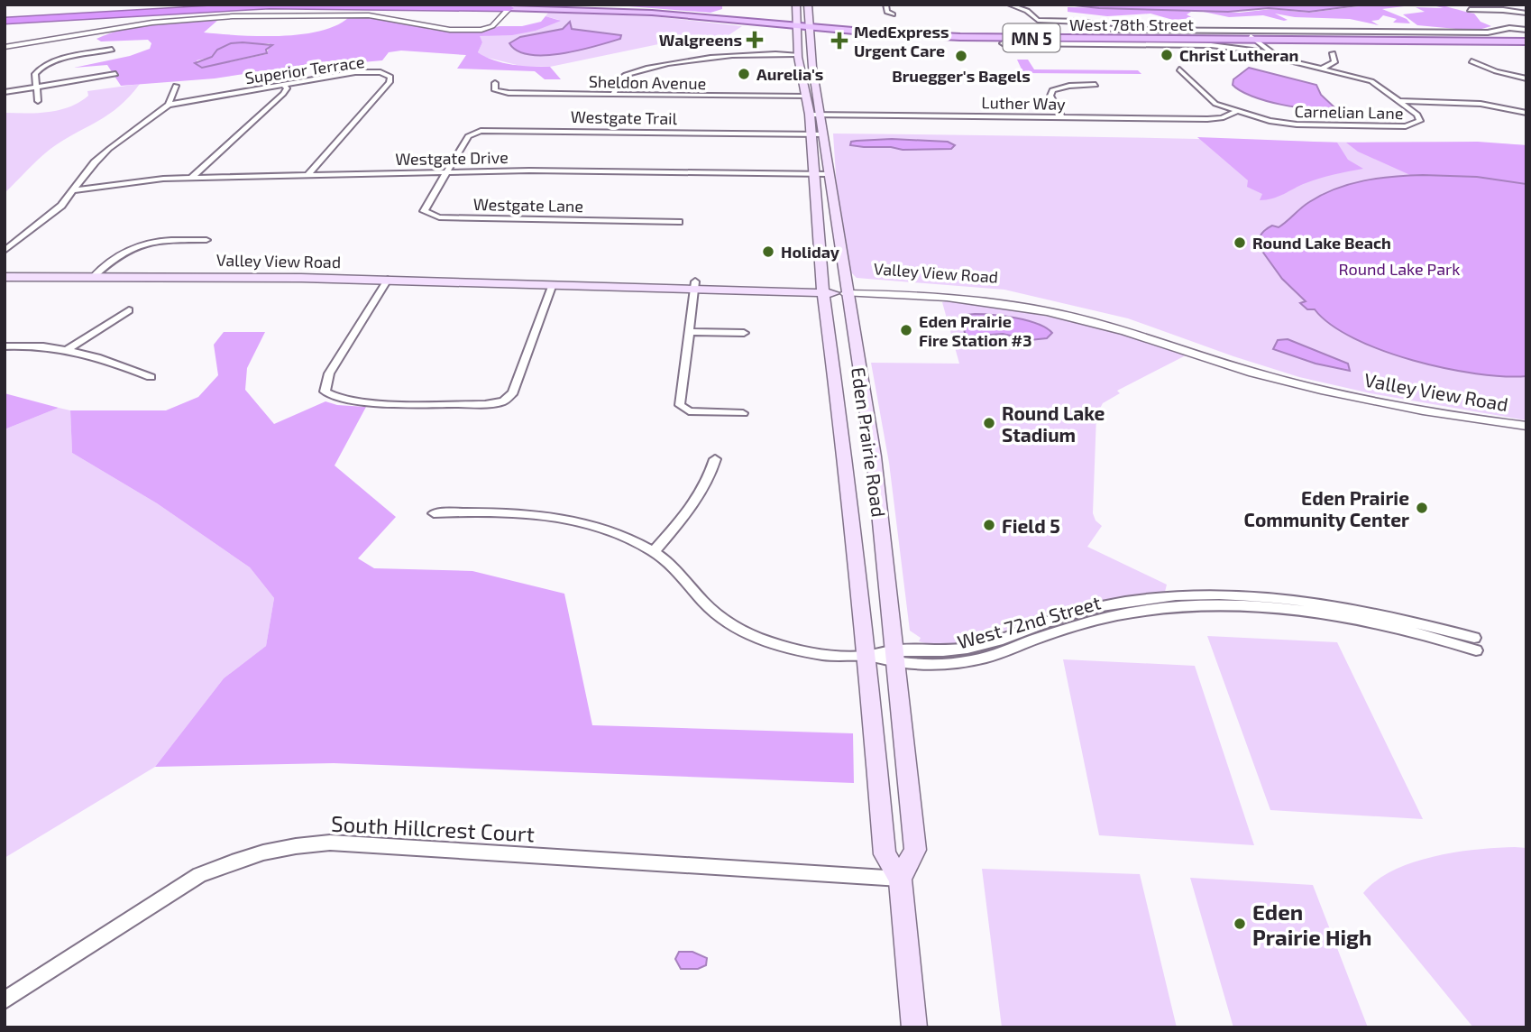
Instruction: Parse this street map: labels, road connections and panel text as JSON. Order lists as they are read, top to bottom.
{
  "streets": {
    "highway": ["MN 5"],
    "main road": ["West 78th Street", "Valley View Road", "Eden Prairie Road"],
    "street": [
      "Superior Terrace",
      "Sheldon Avenue",
      "Luther Way",
      "Carnelian Lane",
      "Westgate Trail",
      "Westgate Drive",
      "Westgate Lane",
      "West 72nd Street",
      "South Hillcrest Court"
    ]
  },
  "crossings": [
    ["West 78th Street", "MN 5"],
    ["West 78th Street", "Carnelian Lane"],
    ["West 78th Street", "Eden Prairie Road"],
    ["Superior Terrace", "Westgate Drive"],
    ["Sheldon Avenue", "Eden Prairie Road"],
    ["Luther Way", "Carnelian Lane"],
    ["Luther Way", "Eden Prairie Road"],
    ["Westgate Trail", "Westgate Drive"],
    ["Westgate Trail", "Westgate Lane"],
    ["Westgate Trail", "Eden Prairie Road"],
    ["Westgate Drive", "Westgate Lane"],
    ["Westgate Drive", "Eden Prairie Road"],
    ["Valley View Road", "Eden Prairie Road"],
    ["Eden Prairie Road", "West 72nd Street"],
    ["Eden Prairie Road", "South Hillcrest Court"]
  ],
  "parks": ["Round Lake Park"],
  "places": {
    "health": ["Walgreens", "MedExpress Urgent Care"],
    "other": [
      "Christ Lutheran",
      "Bruegger's Bagels",
      "Aurelia's",
      "Round Lake Beach",
      "Holiday",
      "Eden Prairie Fire Station #3",
      "Round Lake Stadium",
      "Eden Prairie Community Center",
      "Field 5",
      "Eden Prairie High"
    ]
  }
}
